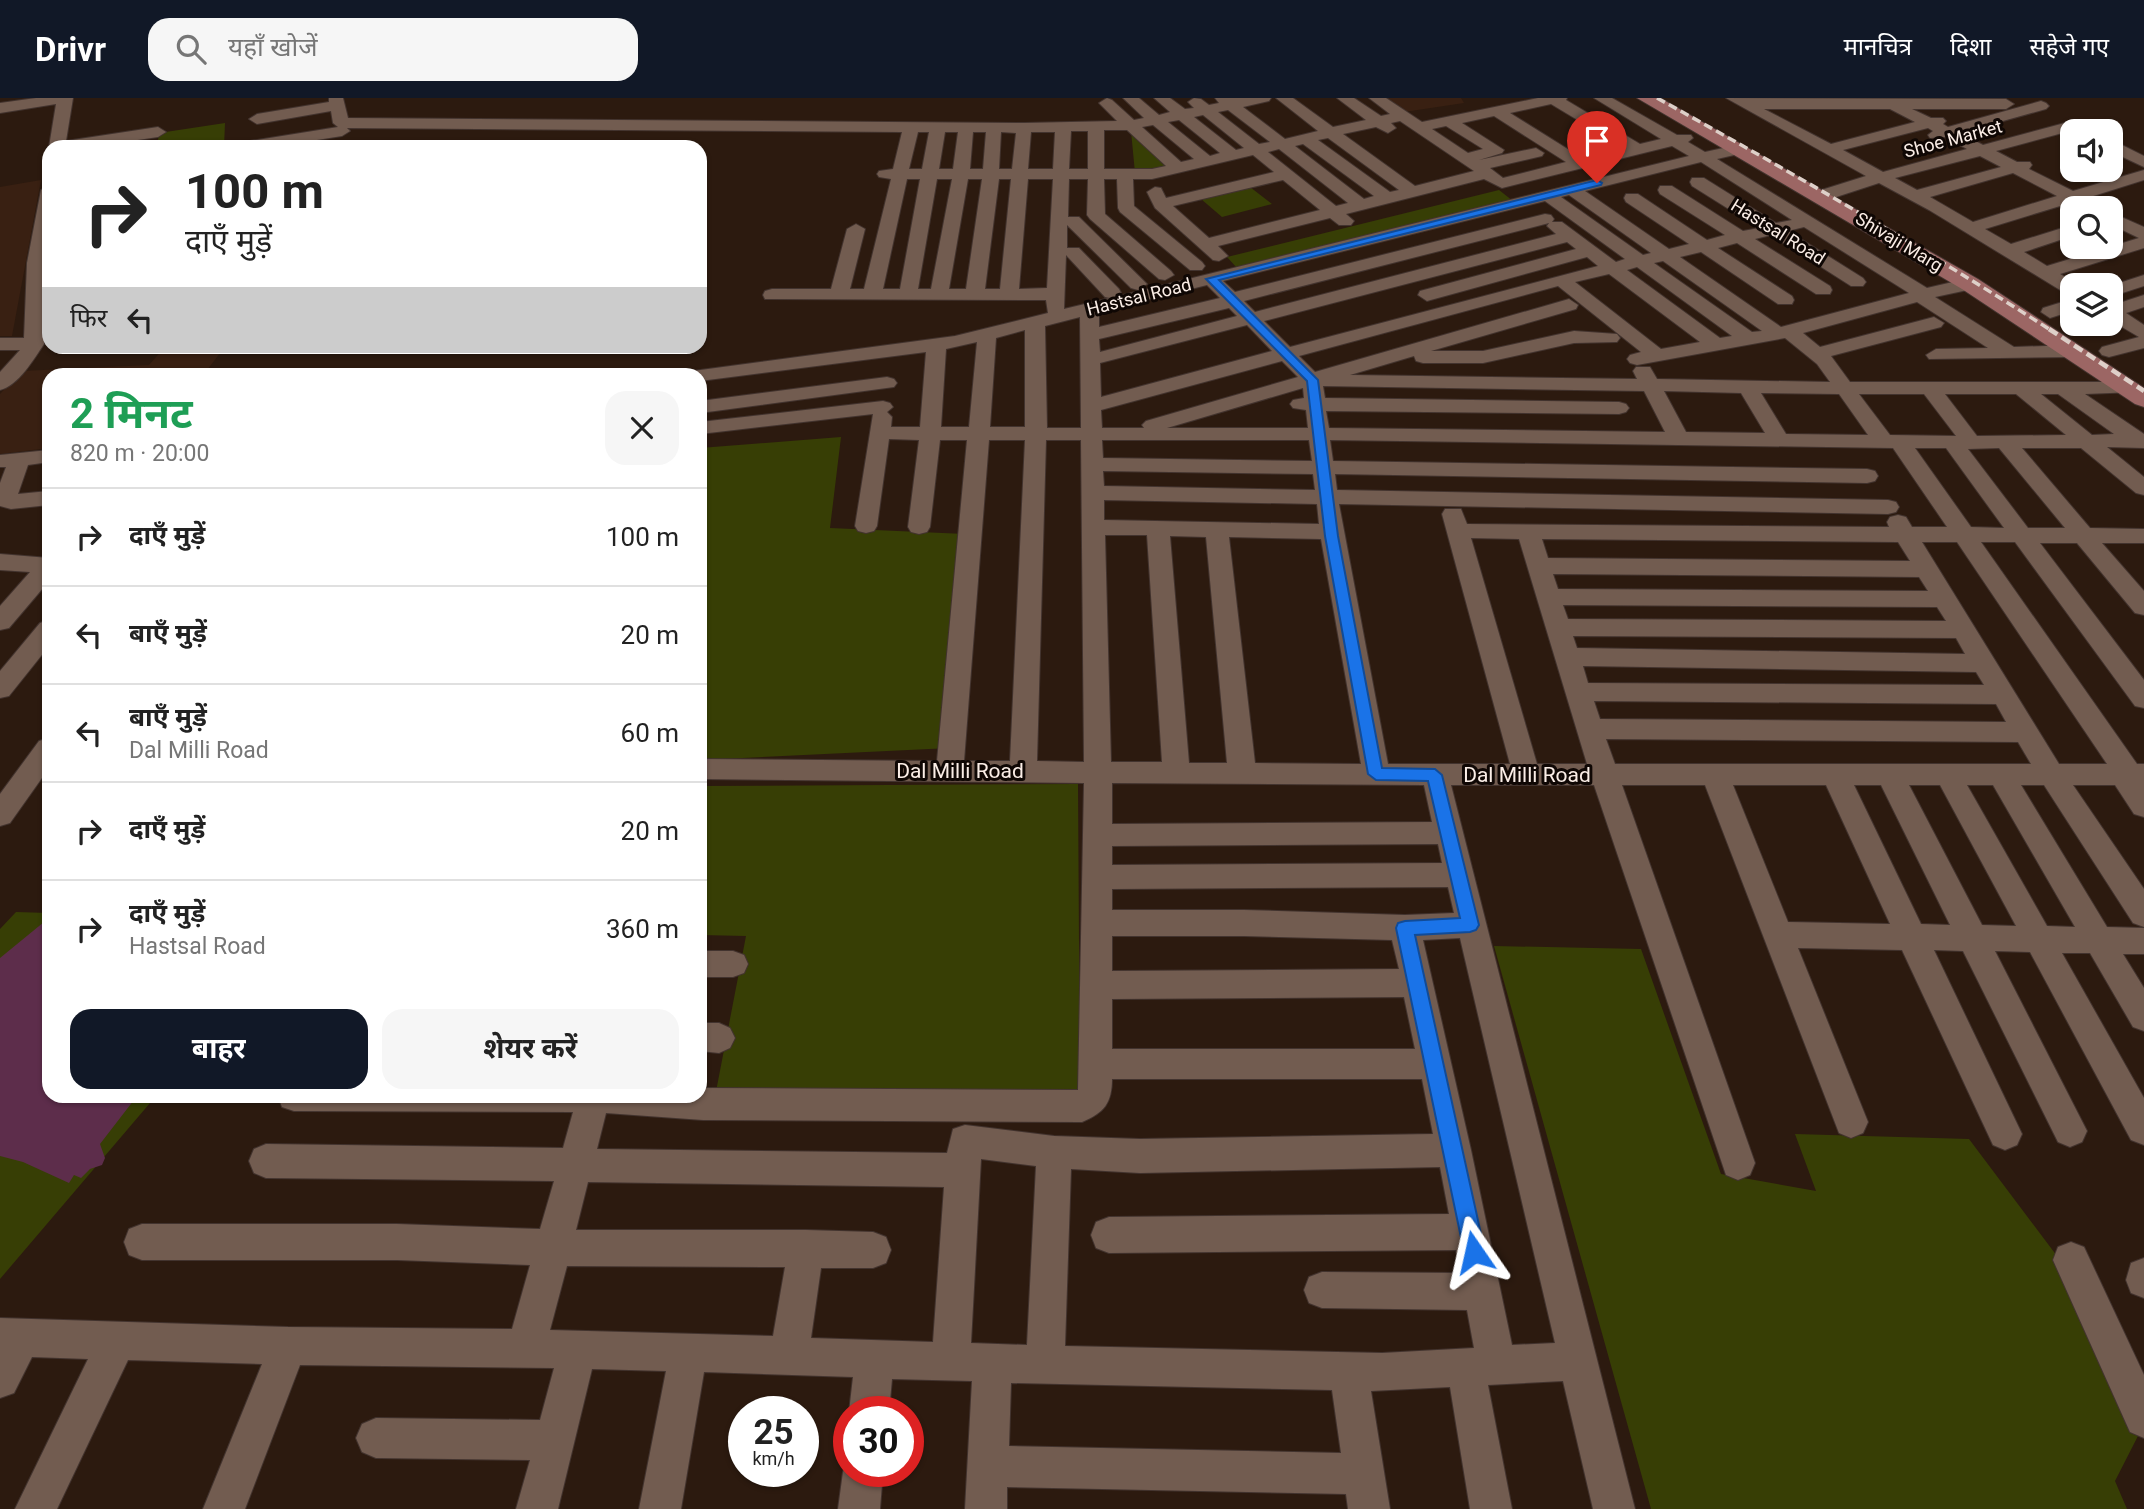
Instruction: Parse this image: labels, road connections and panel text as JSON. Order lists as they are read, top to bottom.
{
  "streets": {
    "main road": ["Shivaji Marg"],
    "street": ["Shoe Market", "Hastsal Road", "Dal Milli Road"]
  },
  "crossings": [
    ["Shoe Market", "Shivaji Marg"],
    ["Hastsal Road", "Shivaji Marg"]
  ],
  "page": {
    "header": "Drivr",
    "search": "यहाँ खोजें",
    "nav": ["मानचित्र", "दिशा", "सहेजे गए"],
    "turn": ["100 m", "दाएँ मुड़ें"],
    "then": "फिर",
    "heading": ["2 मिनट", "820 m · 20:00"],
    "list": [
      {
        "name": "दाएँ मुड़ें",
        "value": "100 m"
      },
      {
        "name": "बाएँ मुड़ें",
        "value": "20 m"
      },
      {
        "name": "बाएँ मुड़ें",
        "note": "Dal Milli Road",
        "value": "60 m"
      },
      {
        "name": "दाएँ मुड़ें",
        "value": "20 m"
      },
      {
        "name": "दाएँ मुड़ें",
        "note": "Hastsal Road",
        "value": "360 m"
      }
    ],
    "buttons": ["बाहर", "शेयर करें"],
    "speed": "25 km/h",
    "limit": "30"
  }
}
